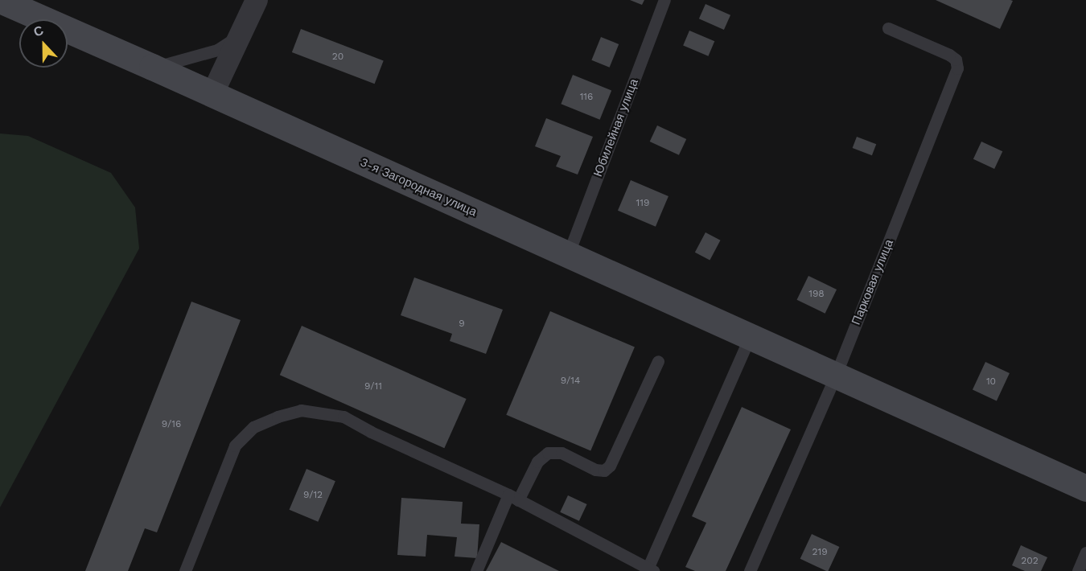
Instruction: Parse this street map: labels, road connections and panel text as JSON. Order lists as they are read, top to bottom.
{
  "streets": {
    "main road": ["3-я Загородная улица"],
    "lane": ["Юбилейная улица", "Парковая улица"]
  },
  "crossings": [
    ["Юбилейная улица", "3-я Загородная улица"],
    ["3-я Загородная улица", "Парковая улица"]
  ],
  "house_numbers": [
    "20",
    "116",
    "119",
    "198",
    "9",
    "9/14",
    "10",
    "9/11",
    "9/16",
    "9/12",
    "219",
    "202"
  ],
  "north": "top"
}
